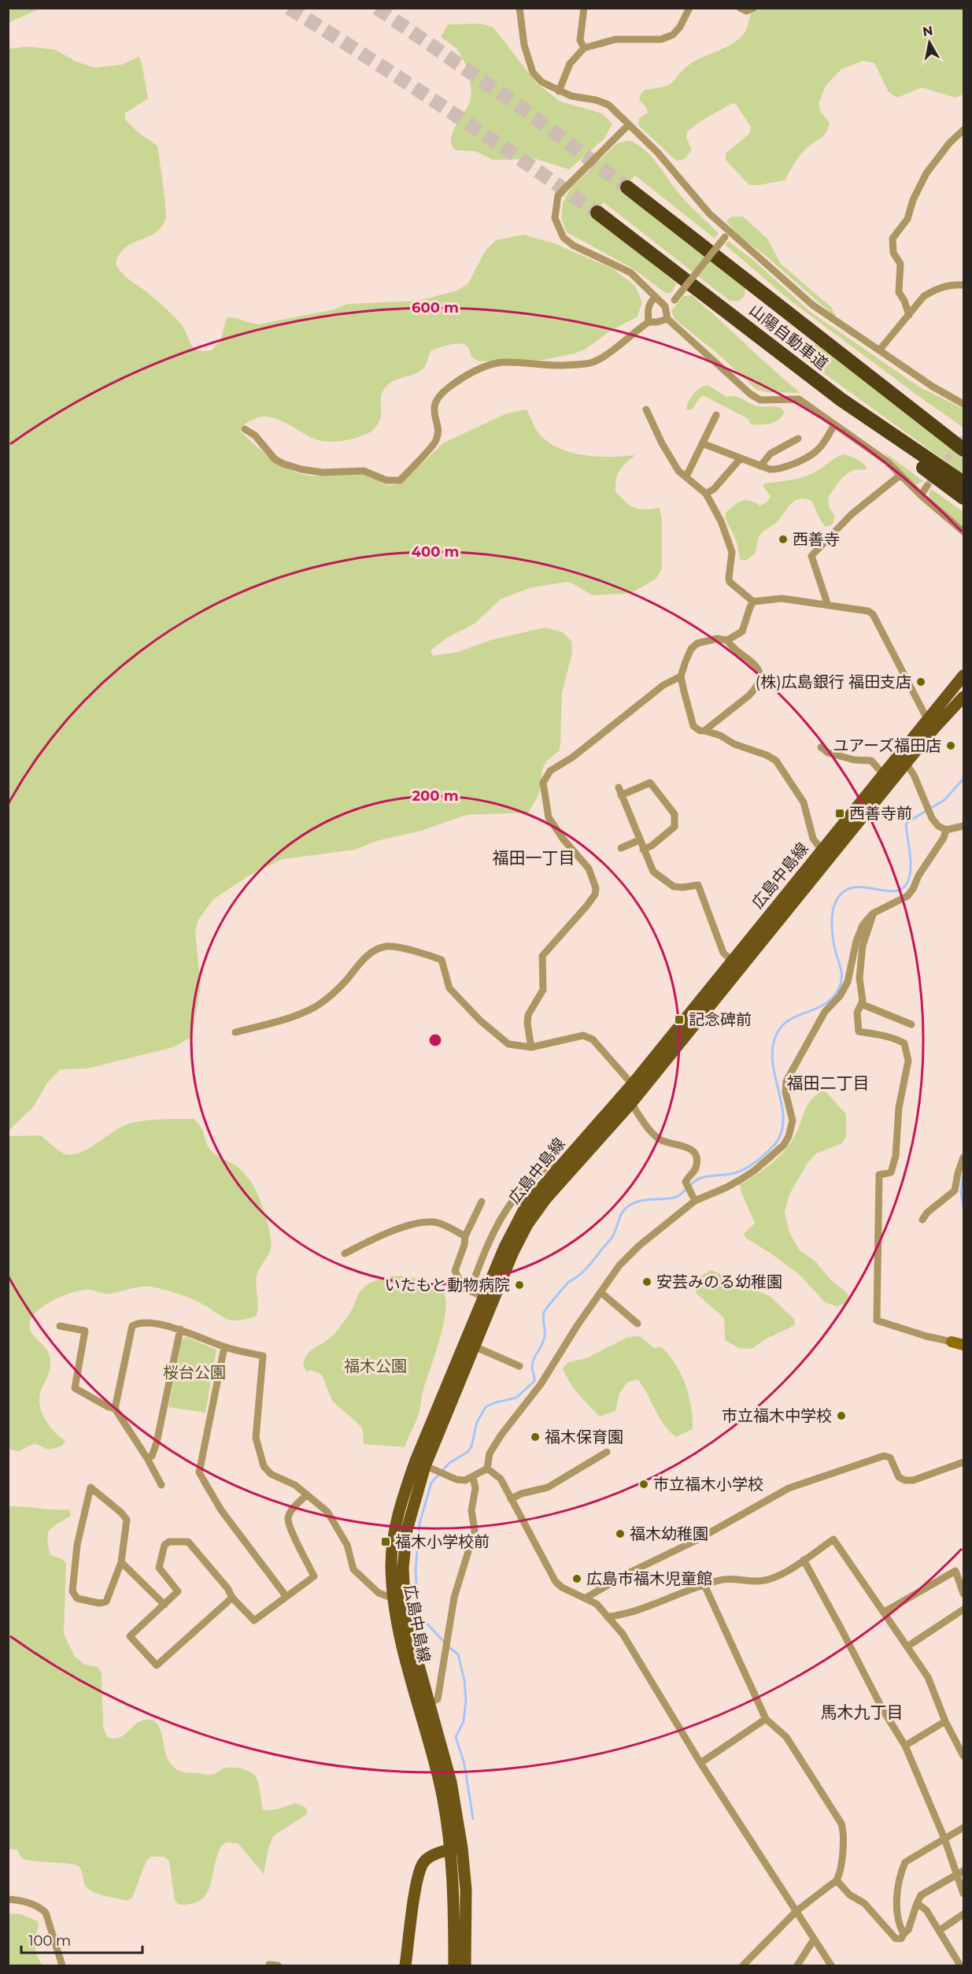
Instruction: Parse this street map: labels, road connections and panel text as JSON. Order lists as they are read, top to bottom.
{
  "streets": {
    "highway": ["山陽自動車道"],
    "main road": ["広島中島線"]
  },
  "districts": ["福田一丁目", "福田二丁目", "馬木九丁目"],
  "parks": ["福木公園", "桜台公園"],
  "places": {
    "other": [
      "西善寺",
      "(株)広島銀行 福田支店",
      "ユアーズ福田店",
      "安芸みのる幼稚園",
      "いたもと動物病院",
      "市立福木中学校",
      "福木保育園",
      "市立福木小学校",
      "福木幼稚園",
      "広島市福木児童館"
    ],
    "transit": ["西善寺前", "記念碑前", "福木小学校前"]
  },
  "scale_bar": "100 m",
  "north": "top",
  "rings": ["600 m", "400 m", "200 m"]
}
